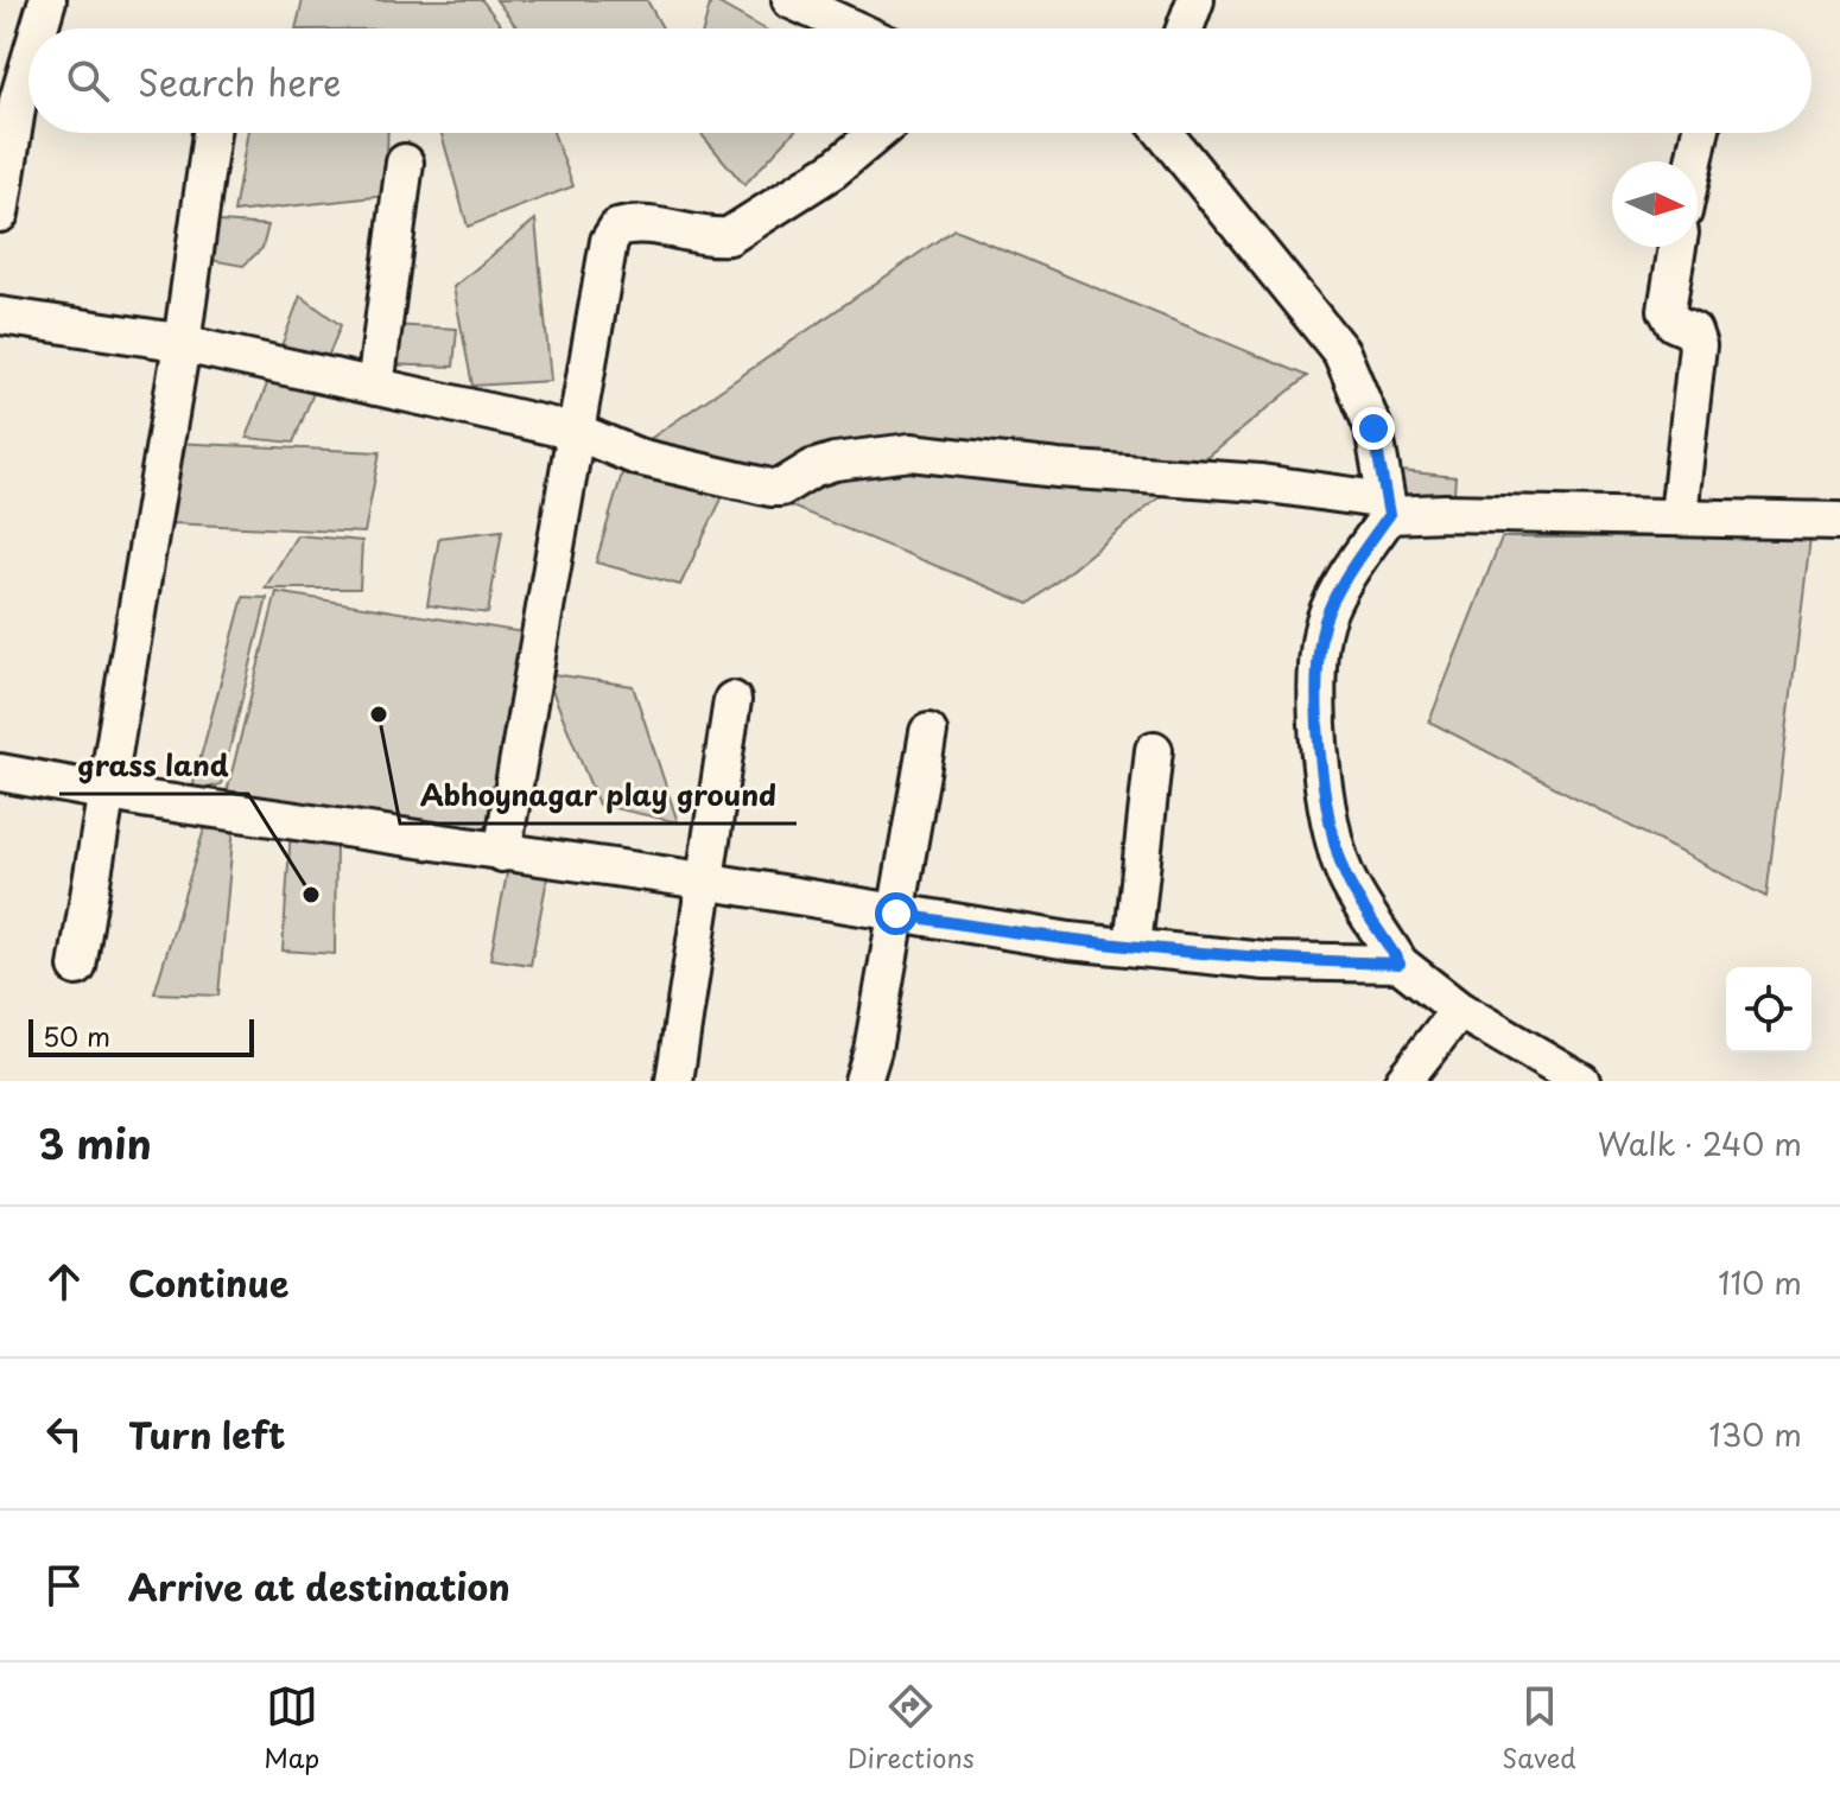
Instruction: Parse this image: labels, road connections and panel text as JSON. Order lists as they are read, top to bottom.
{
  "places": ["Abhoynagar play ground", "grass land"],
  "scale_bar": "50 m",
  "north": "right",
  "page": {
    "search": "Search here",
    "scale": "50 m",
    "heading": ["3 min", "Walk · 240 m"],
    "list": [
      ["Continue", "110 m"],
      ["Turn left", "130 m"],
      "Arrive at destination"
    ],
    "nav": ["Map", "Directions", "Saved"]
  }
}
